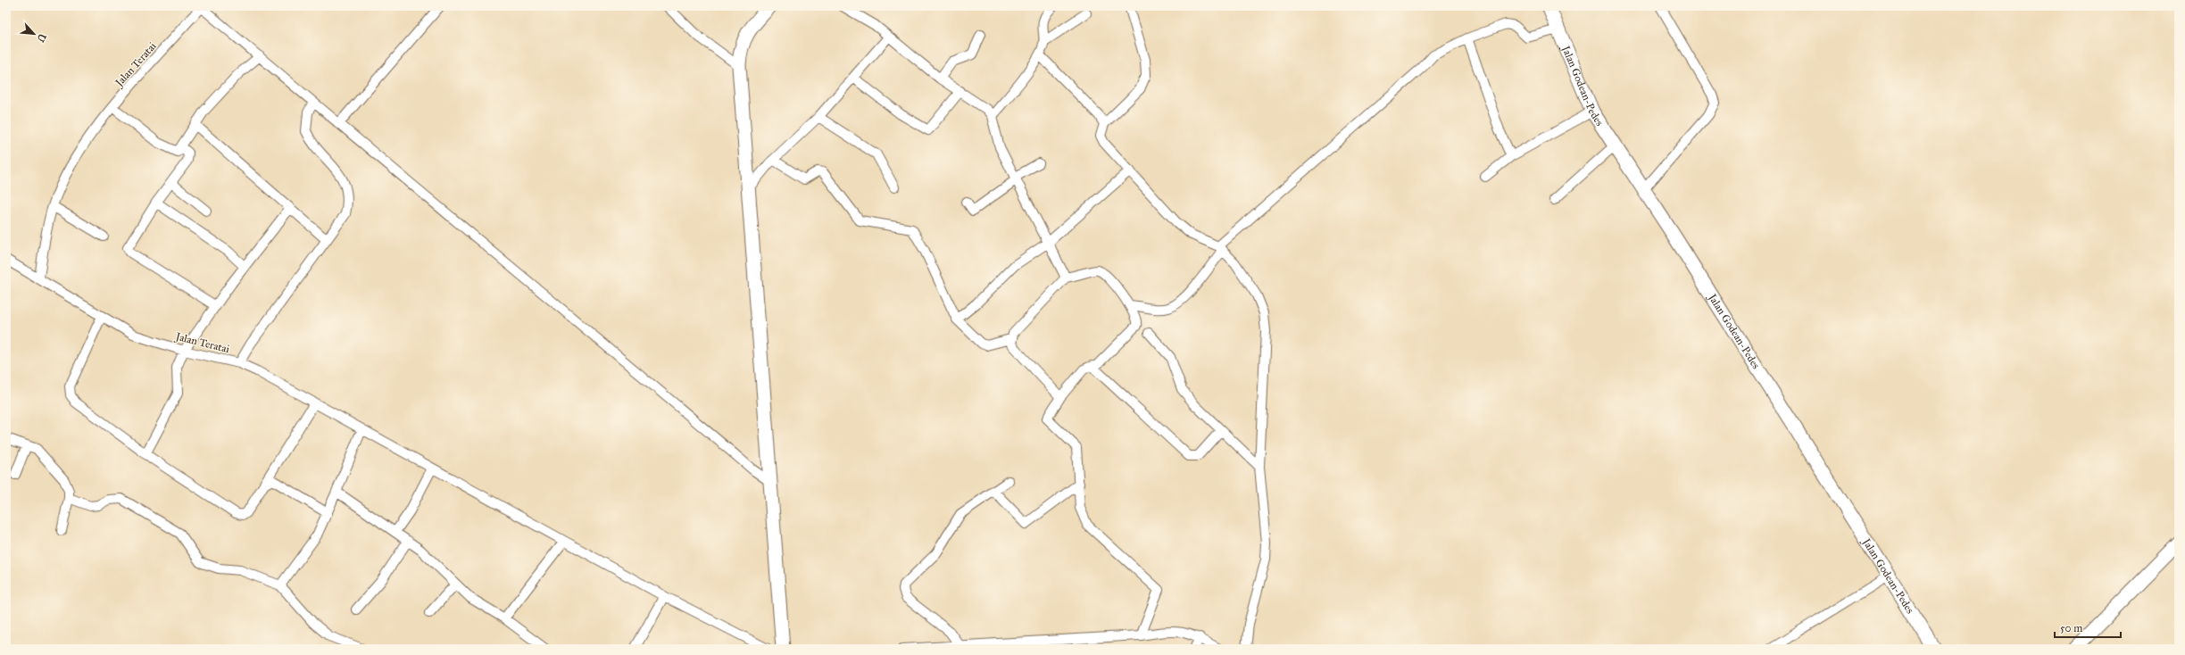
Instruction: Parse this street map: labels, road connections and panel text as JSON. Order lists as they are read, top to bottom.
{
  "streets": {
    "street": ["Jalan Teratai", "Jalan Godean-Pedes"]
  },
  "scale_bar": "50 m",
  "north": "bottom right"
}
